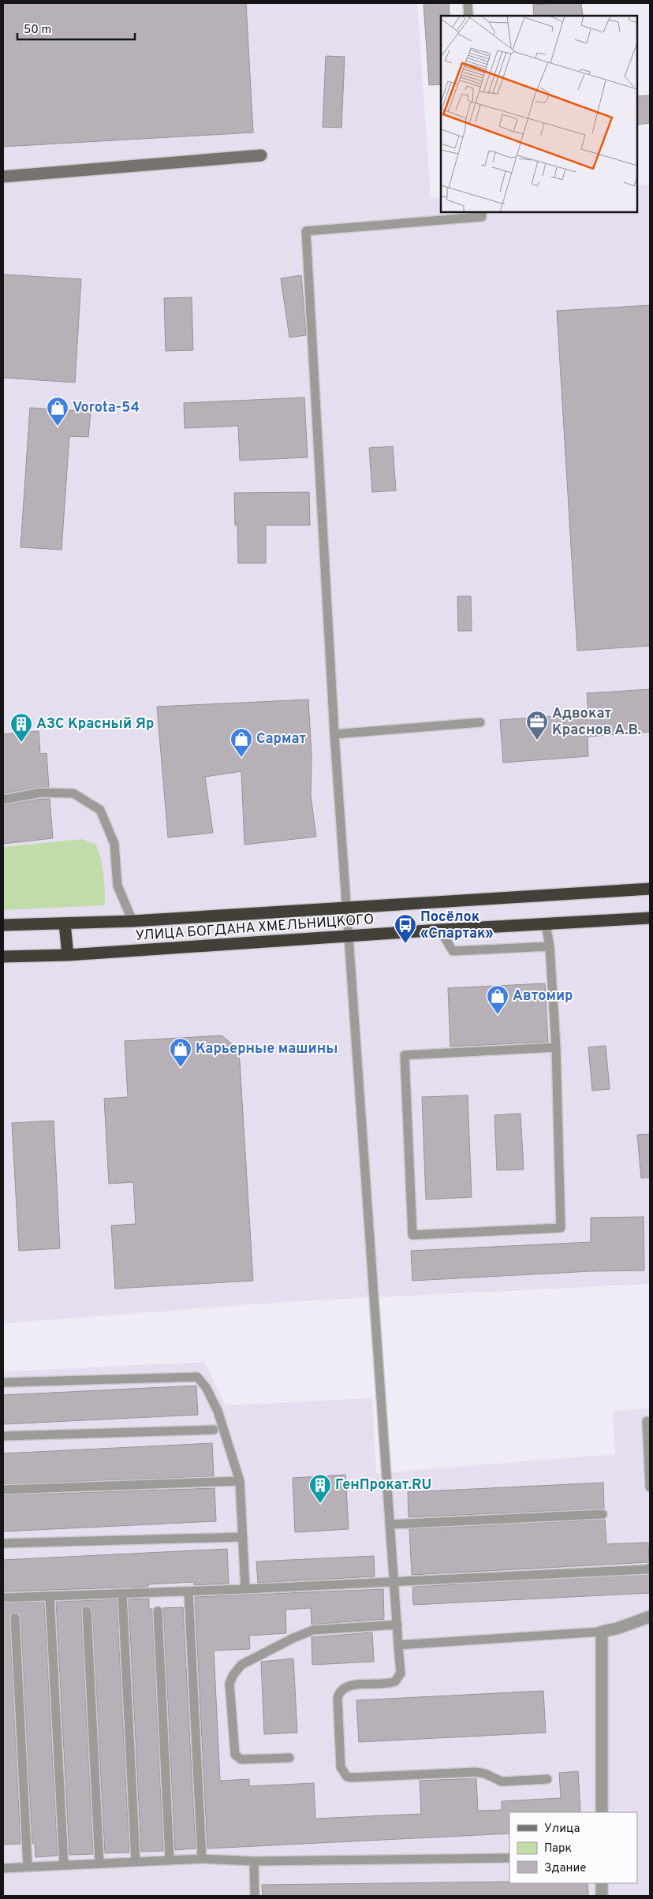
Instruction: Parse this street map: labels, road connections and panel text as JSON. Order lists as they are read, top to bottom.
{
  "streets": {
    "highway": ["УЛИЦА БОГДАНА ХМЕЛЬНИЦКОГО"]
  },
  "places": {
    "shop": [
      "Vorota-54",
      "Сармат",
      "Автомир",
      "Карьерные машины"
    ],
    "office": ["Адвокат Краснов А.В."],
    "building": ["АЗС Красный Яр", "ГенПрокат.RU"],
    "bus stop": ["Посёлок «Спартак»"]
  },
  "legend": ["Улица", "Парк", "Здание"],
  "scale_bar": "50 m"
}
